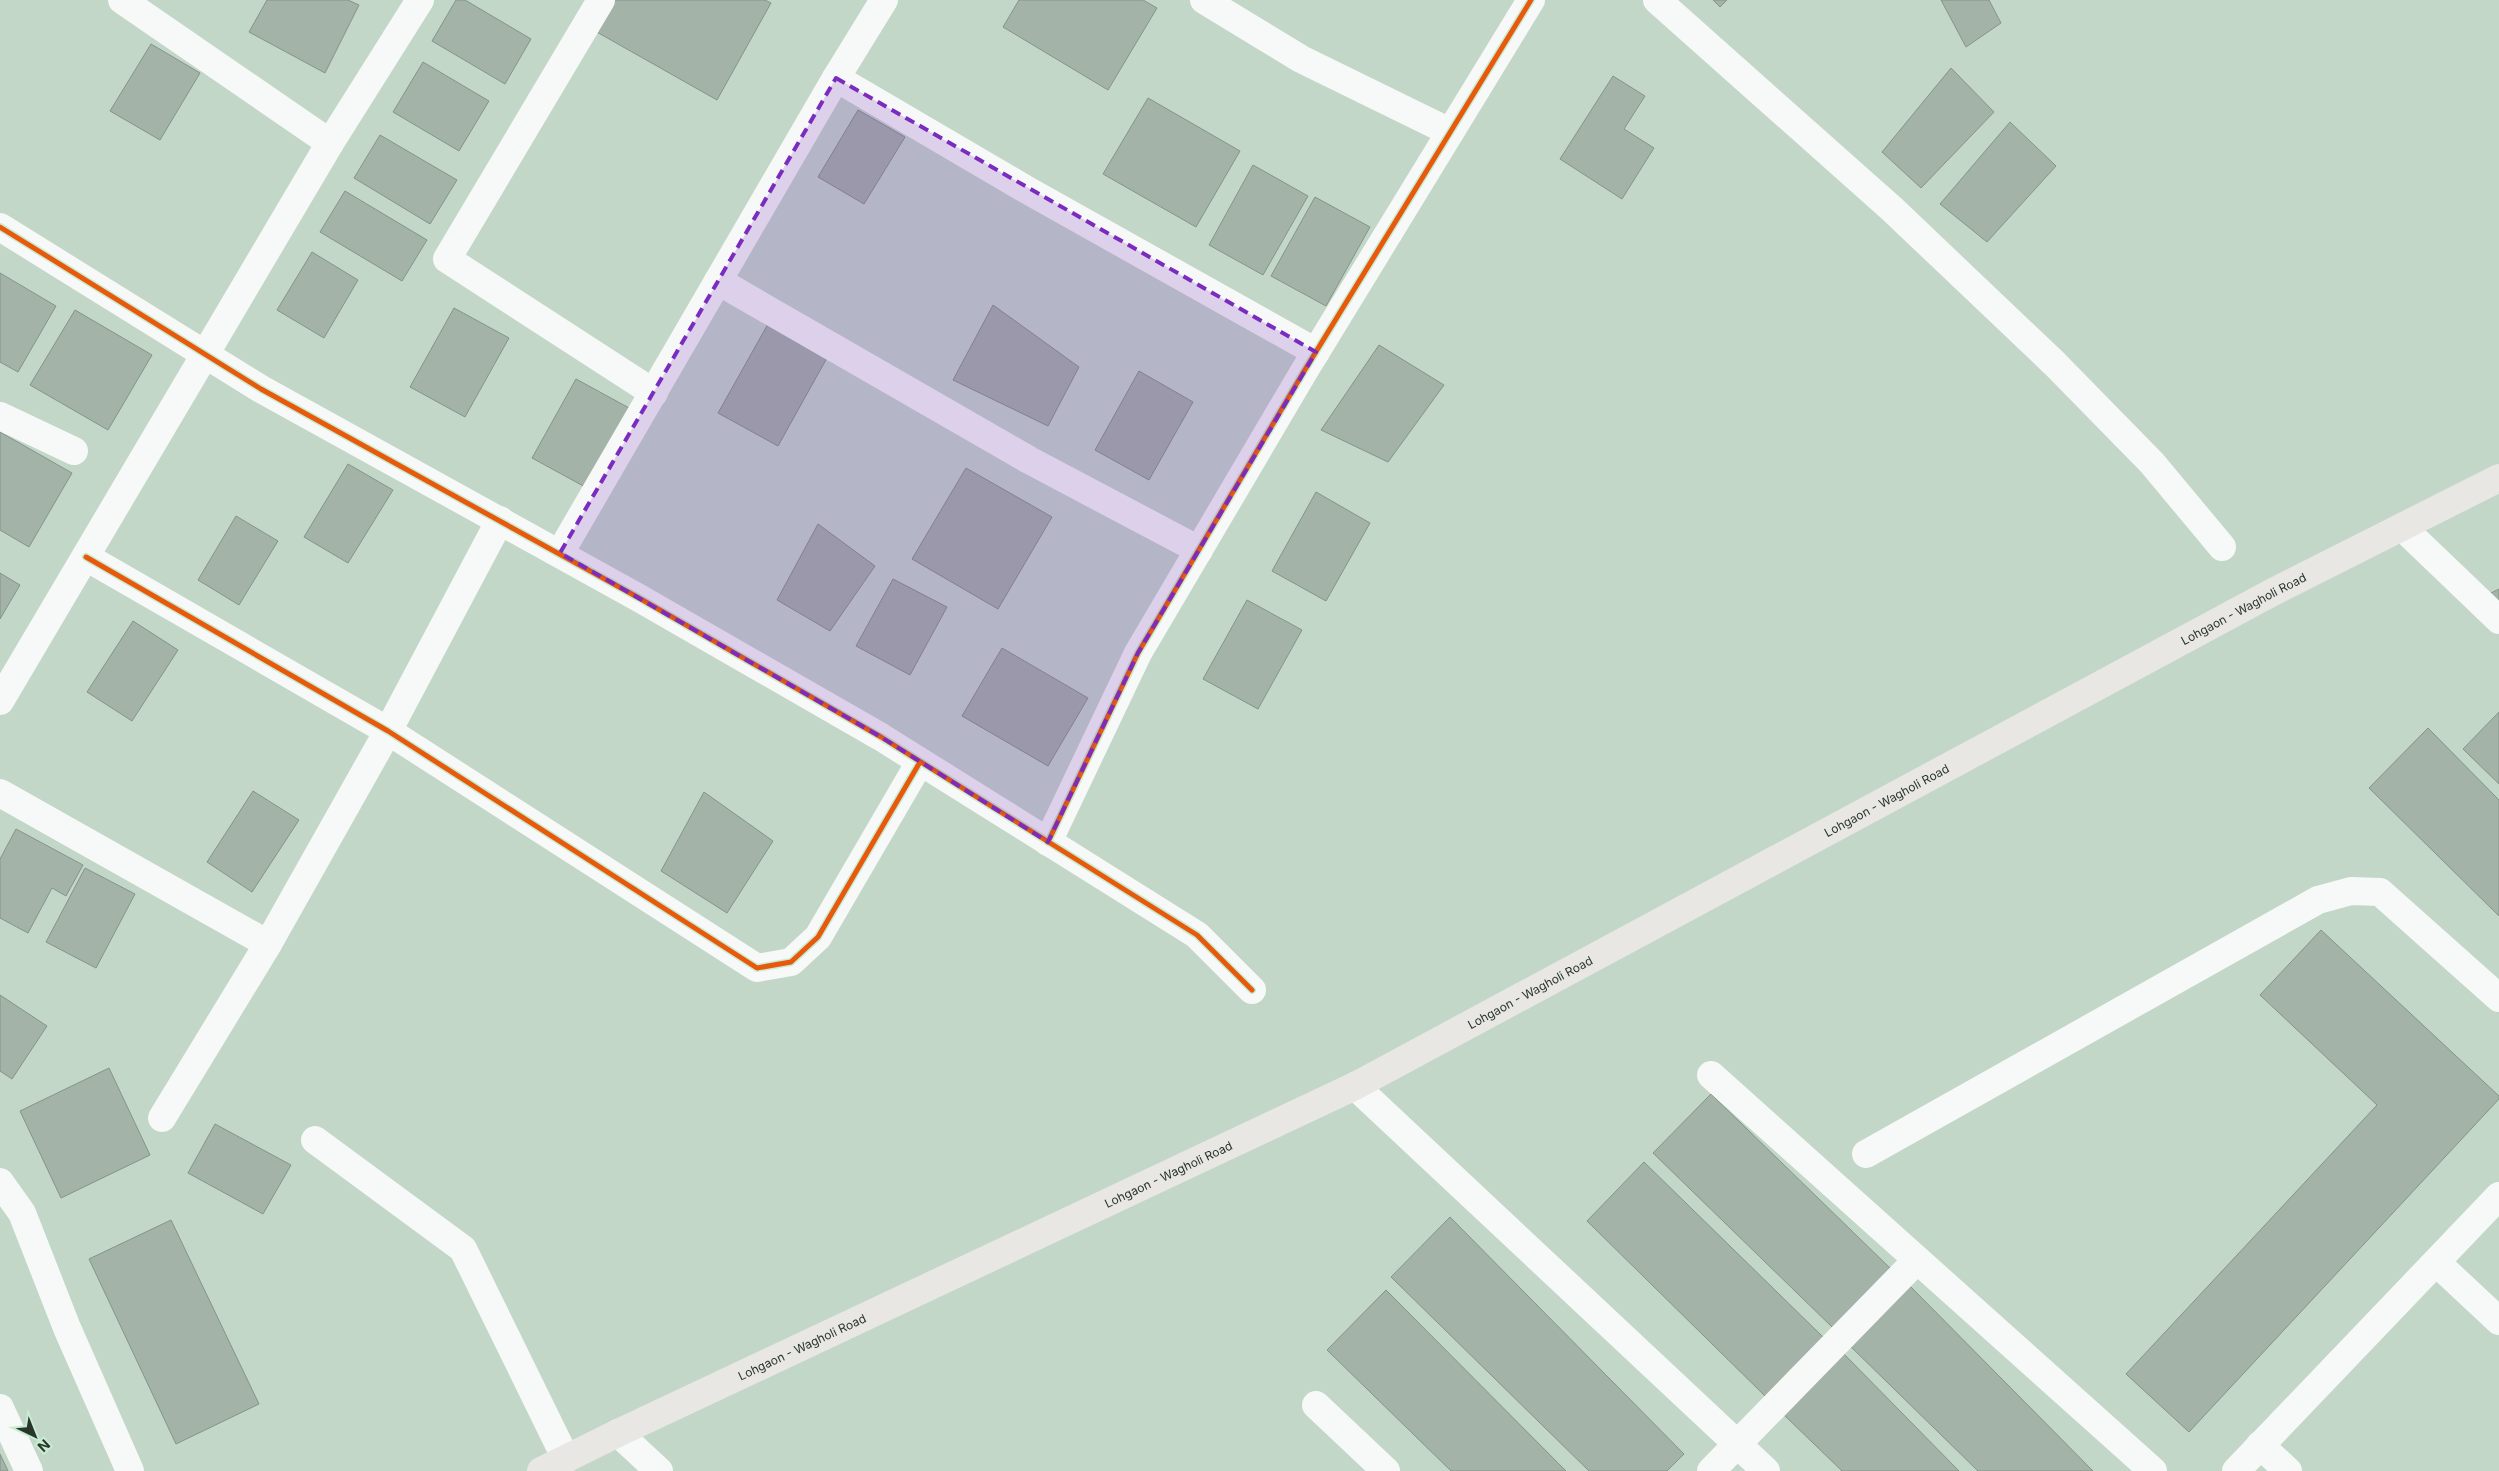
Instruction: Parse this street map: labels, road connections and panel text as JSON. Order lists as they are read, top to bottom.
{
  "streets": {
    "main road": ["Lohgaon - Wagholi Road"]
  },
  "north": "bottom right"
}
